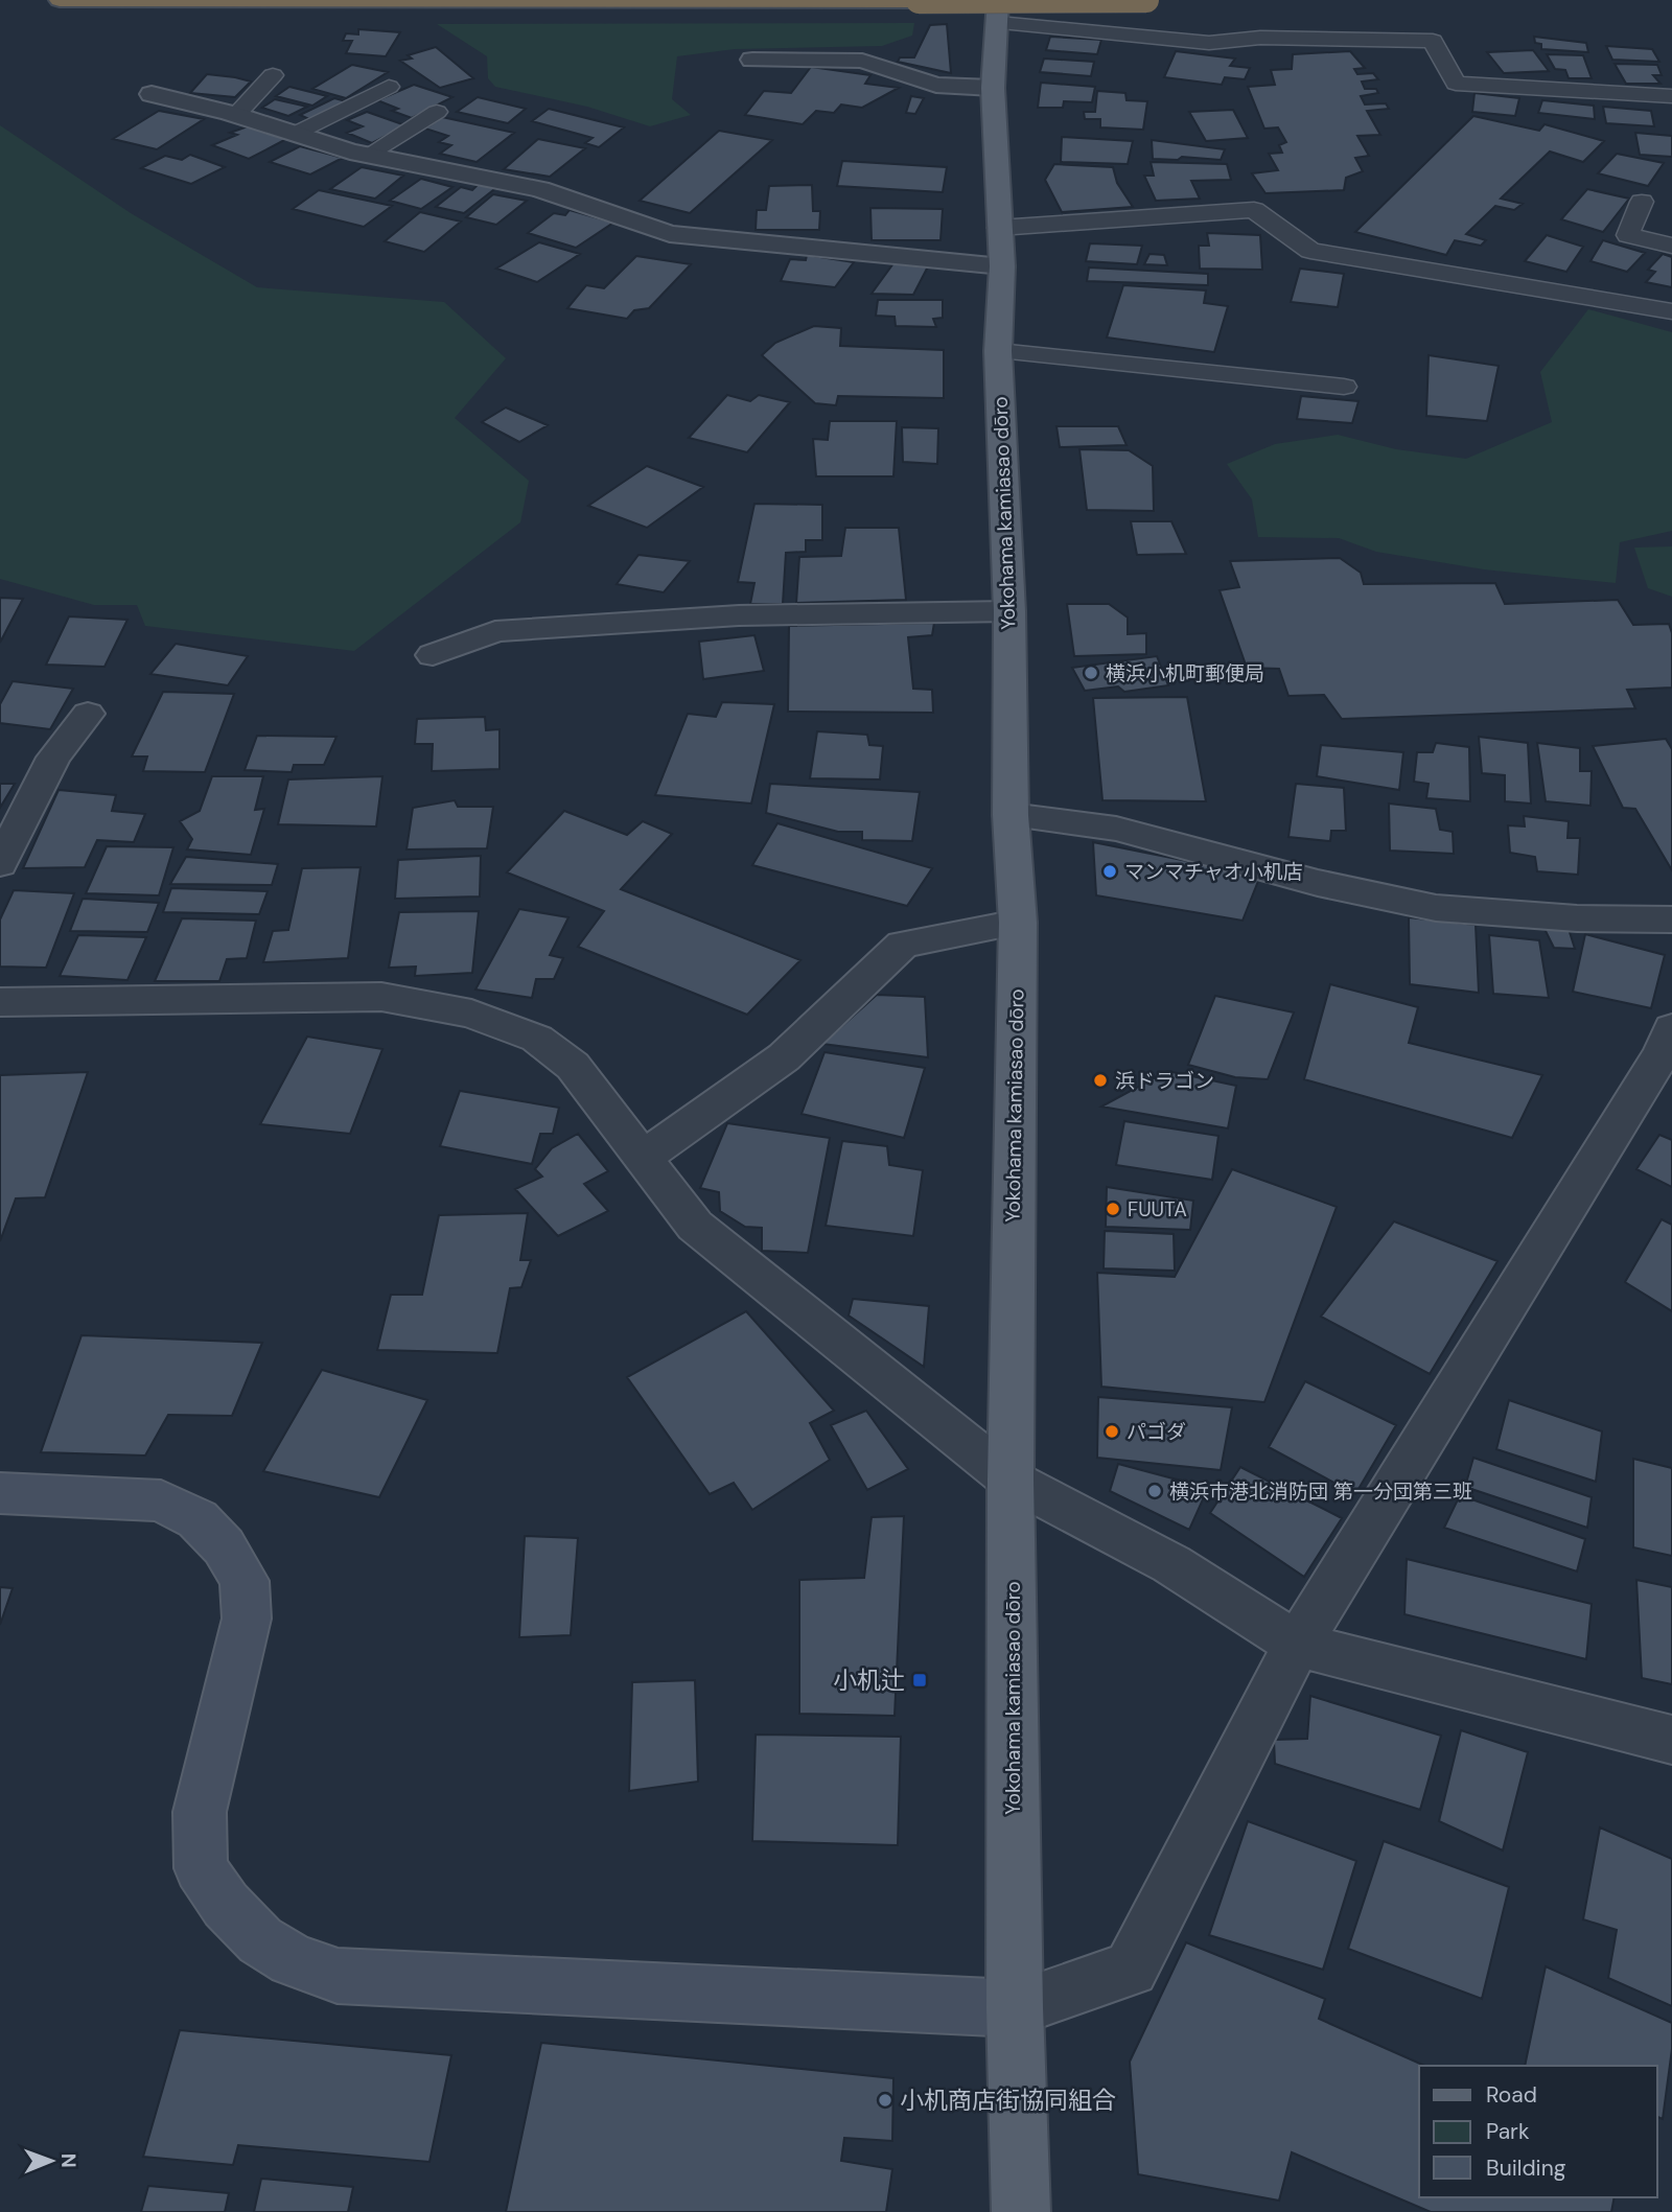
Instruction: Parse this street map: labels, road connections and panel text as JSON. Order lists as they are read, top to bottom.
{
  "streets": {
    "main road": ["Yokohama kamiasao dōro"]
  },
  "places": {
    "other": [
      "横浜小机町郵便局",
      "マンマチャオ小机店",
      "浜ドラゴン",
      "FUUTA",
      "パゴダ",
      "横浜市港北消防団 第一分団第三班",
      "小机商店街協同組合"
    ],
    "transit": ["小机辻"]
  },
  "legend": ["Road", "Park", "Building"],
  "north": "right"
}
